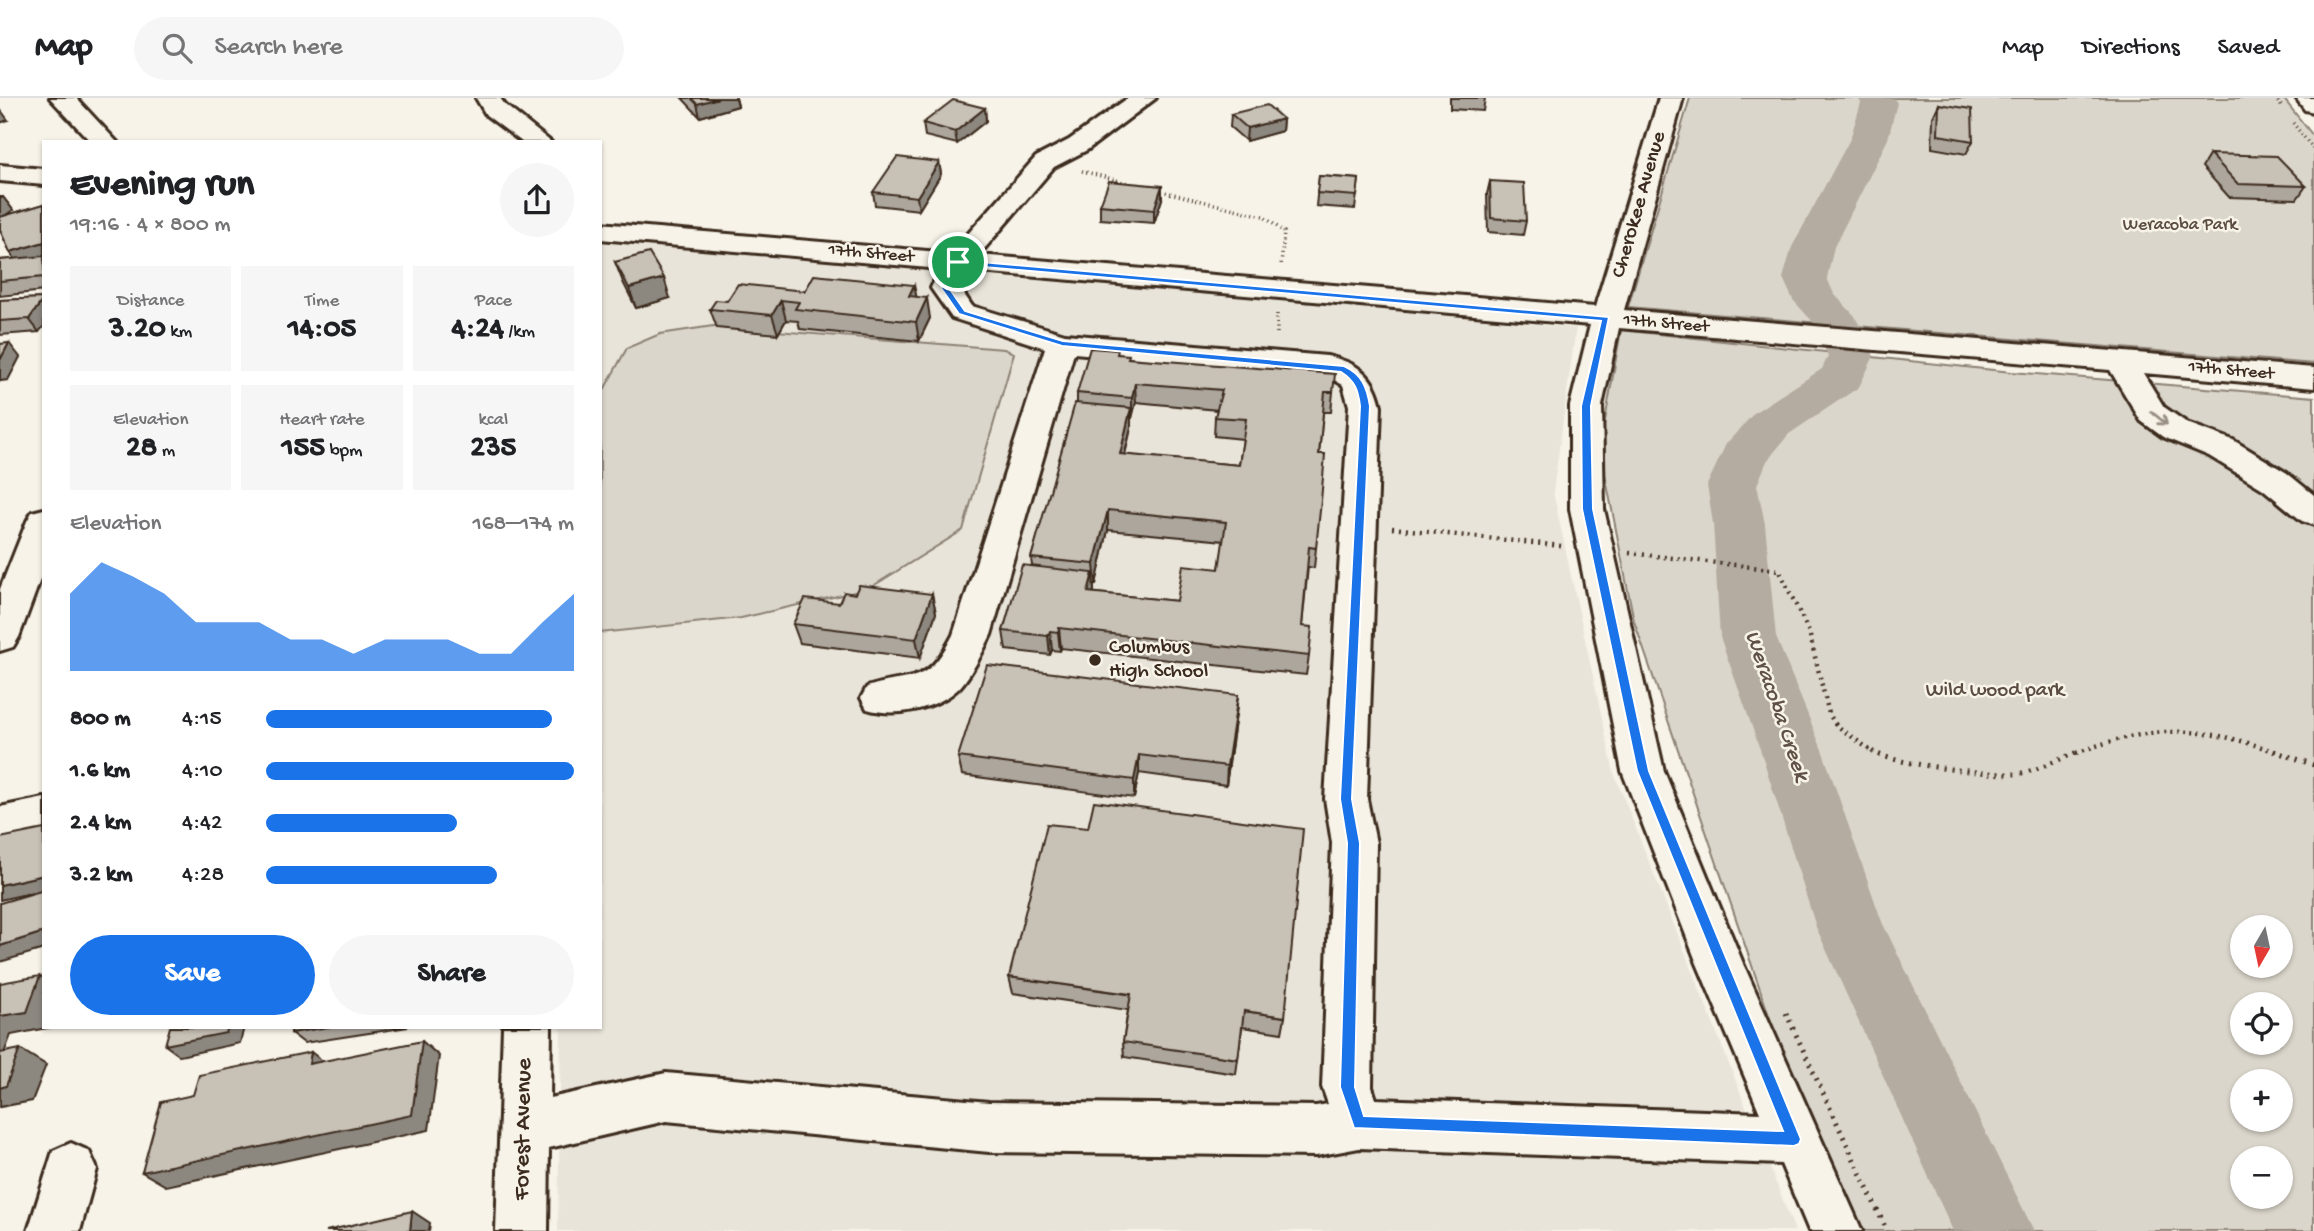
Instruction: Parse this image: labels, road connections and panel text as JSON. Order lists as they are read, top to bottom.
{
  "streets": {
    "street": ["Cherokee Avenue", "17th Street", "Forest Avenue"]
  },
  "crossings": [
    ["Cherokee Avenue", "17th Street"]
  ],
  "water": ["Weracoba Creek"],
  "parks": ["Weracoba Park", "Wild wood park"],
  "places": ["Columbus High School"],
  "north": "bottom",
  "page": {
    "header": "Map",
    "search": "Search here",
    "nav": ["Map", "Directions", "Saved"],
    "heading": ["Evening run", "19:16 · 4 × 800 m"],
    "stats": [
      ["Distance", "3.20 km"],
      ["Time", "14:05"],
      ["Pace", "4:24 /km"],
      ["Elevation", "28 m"],
      ["Heart rate", "155 bpm"],
      ["kcal", "235"]
    ],
    "chart": ["Elevation", "168–174 m"],
    "list": [
      {
        "name": "800 m",
        "note": "4:15"
      },
      {
        "name": "1.6 km",
        "note": "4:10"
      },
      {
        "name": "2.4 km",
        "note": "4:42"
      },
      {
        "name": "3.2 km",
        "note": "4:28"
      }
    ],
    "map_buttons": ["+", "−"],
    "buttons": ["Save", "Share"]
  }
}
